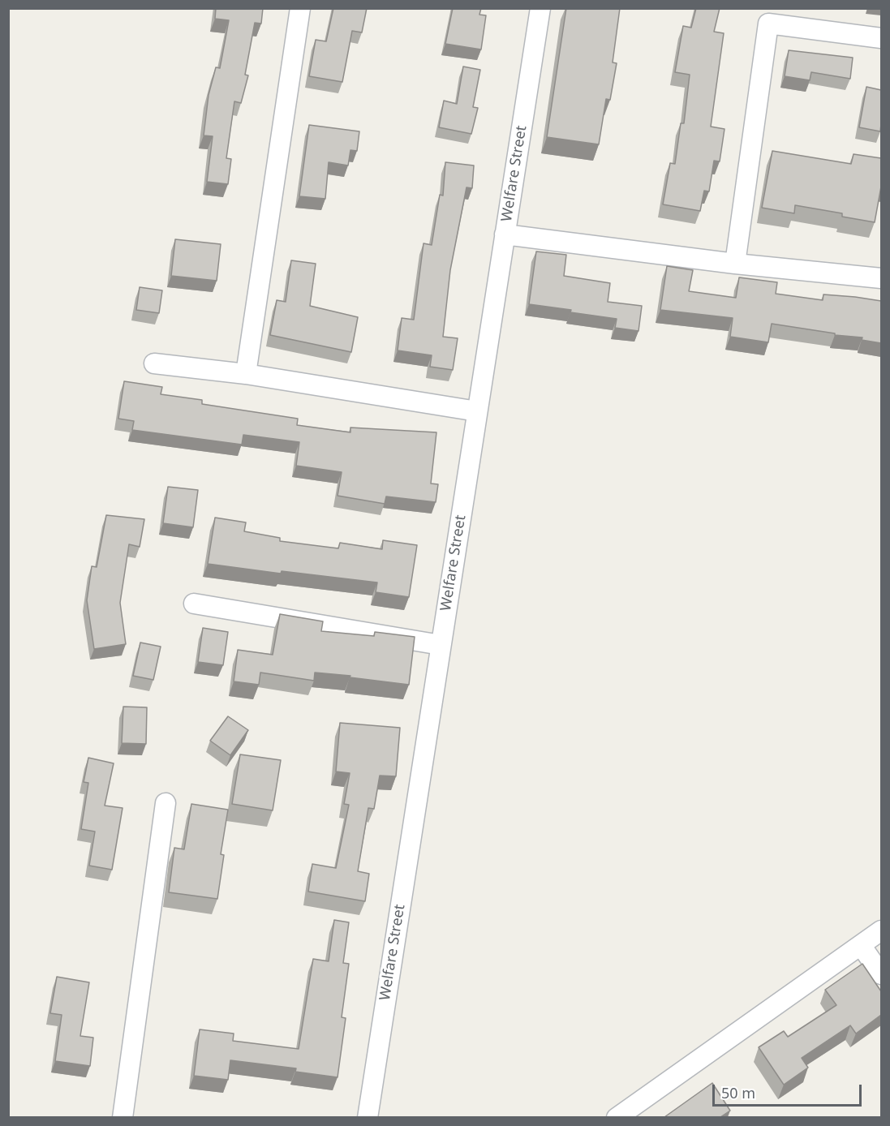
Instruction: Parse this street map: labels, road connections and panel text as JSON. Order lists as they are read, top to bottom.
{
  "streets": {
    "street": ["Welfare Street"]
  },
  "scale_bar": "50 m"
}
